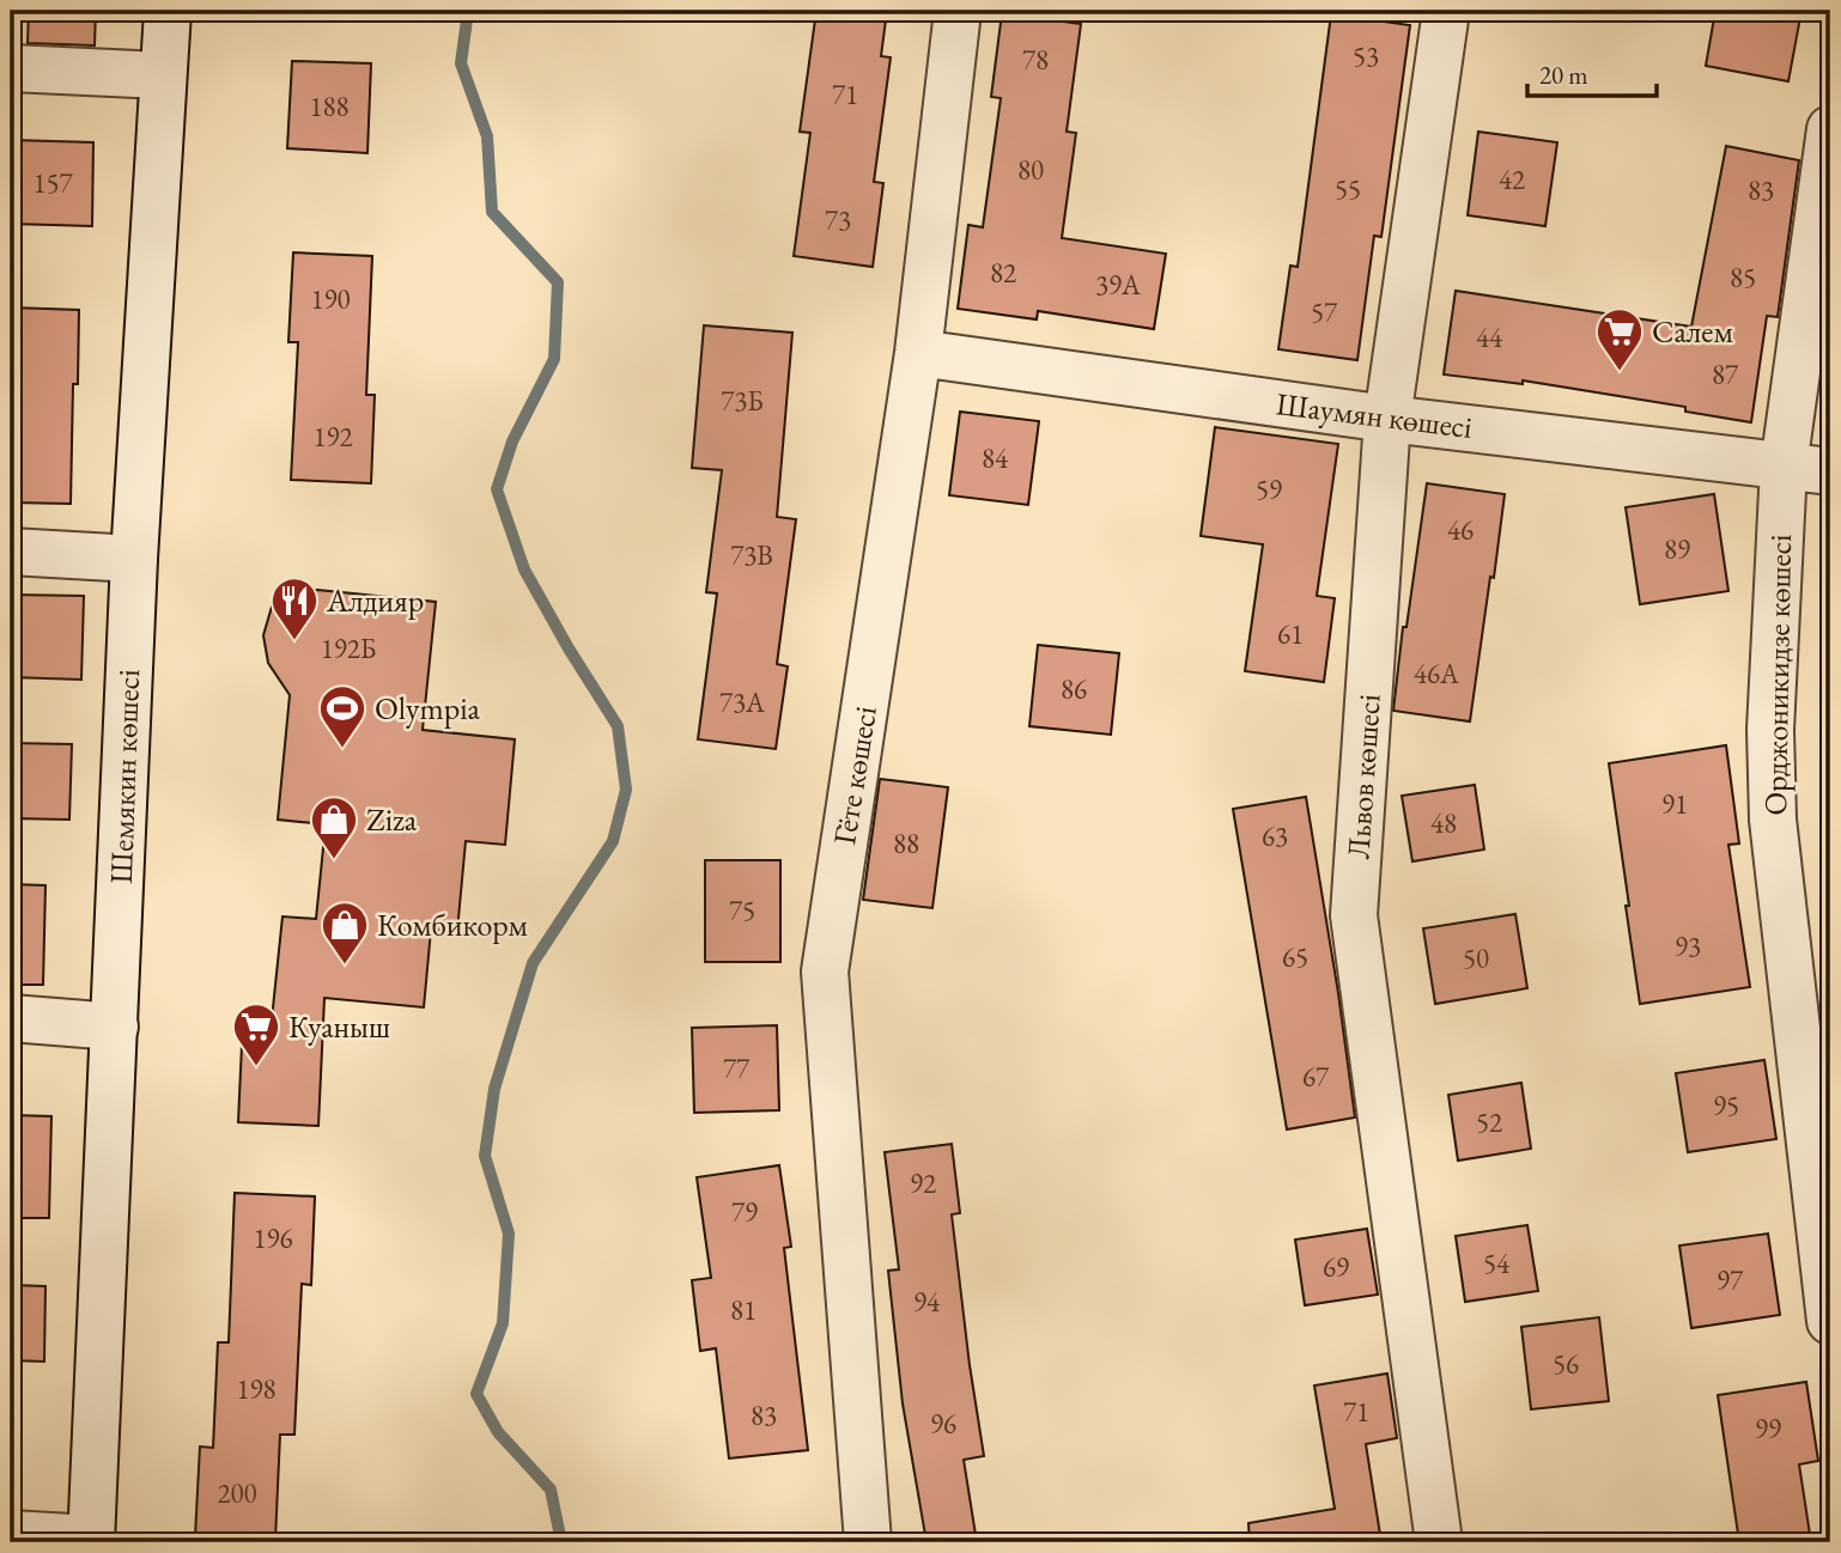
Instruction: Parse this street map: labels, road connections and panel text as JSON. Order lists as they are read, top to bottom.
{
  "streets": {
    "street": [
      "Шаумян көшесі",
      "Орджоникидзе көшесі",
      "Гёте көшесі",
      "Шемякин көшесі",
      "Львов көшесі"
    ]
  },
  "crossings": [
    ["Шаумян көшесі", "Орджоникидзе көшесі"],
    ["Шаумян көшесі", "Гёте көшесі"],
    ["Шаумян көшесі", "Львов көшесі"]
  ],
  "places": {
    "supermarket": ["Салем", "Куаныш"],
    "restaurant": ["Алдияр"],
    "sports": ["Olympia"],
    "shop": ["Ziza", "Комбикорм"]
  },
  "house_numbers": [
    "53",
    "78",
    "71",
    "188",
    "80",
    "42",
    "157",
    "55",
    "83",
    "73",
    "82",
    "85",
    "39А",
    "190",
    "57",
    "44",
    "87",
    "73Б",
    "192",
    "84",
    "59",
    "46",
    "89",
    "73В",
    "61",
    "192Б",
    "46А",
    "86",
    "73А",
    "91",
    "48",
    "63",
    "88",
    "75",
    "93",
    "65",
    "50",
    "77",
    "67",
    "95",
    "52",
    "92",
    "79",
    "196",
    "54",
    "69",
    "97",
    "94",
    "81",
    "56",
    "198",
    "71",
    "83",
    "96",
    "99",
    "200"
  ],
  "scale_bar": "20 m"
}
